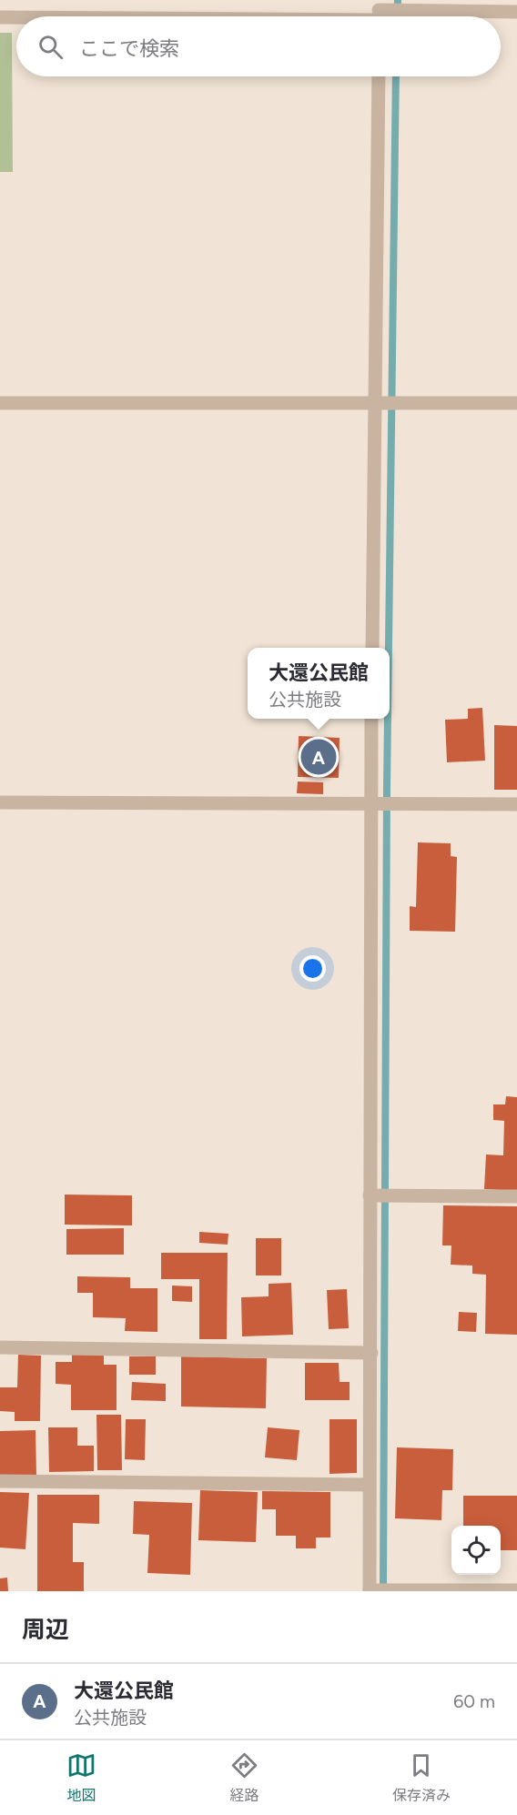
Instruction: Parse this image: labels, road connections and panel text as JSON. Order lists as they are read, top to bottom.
{
  "page": {
    "search": "ここで検索",
    "popup": ["大還公民館", "公共施設"],
    "pins": "A",
    "heading": "周辺",
    "list": [
      {
        "mark": "A",
        "name": "大還公民館",
        "note": "公共施設",
        "value": "60 m"
      }
    ],
    "nav": ["地図", "経路", "保存済み"]
  }
}
